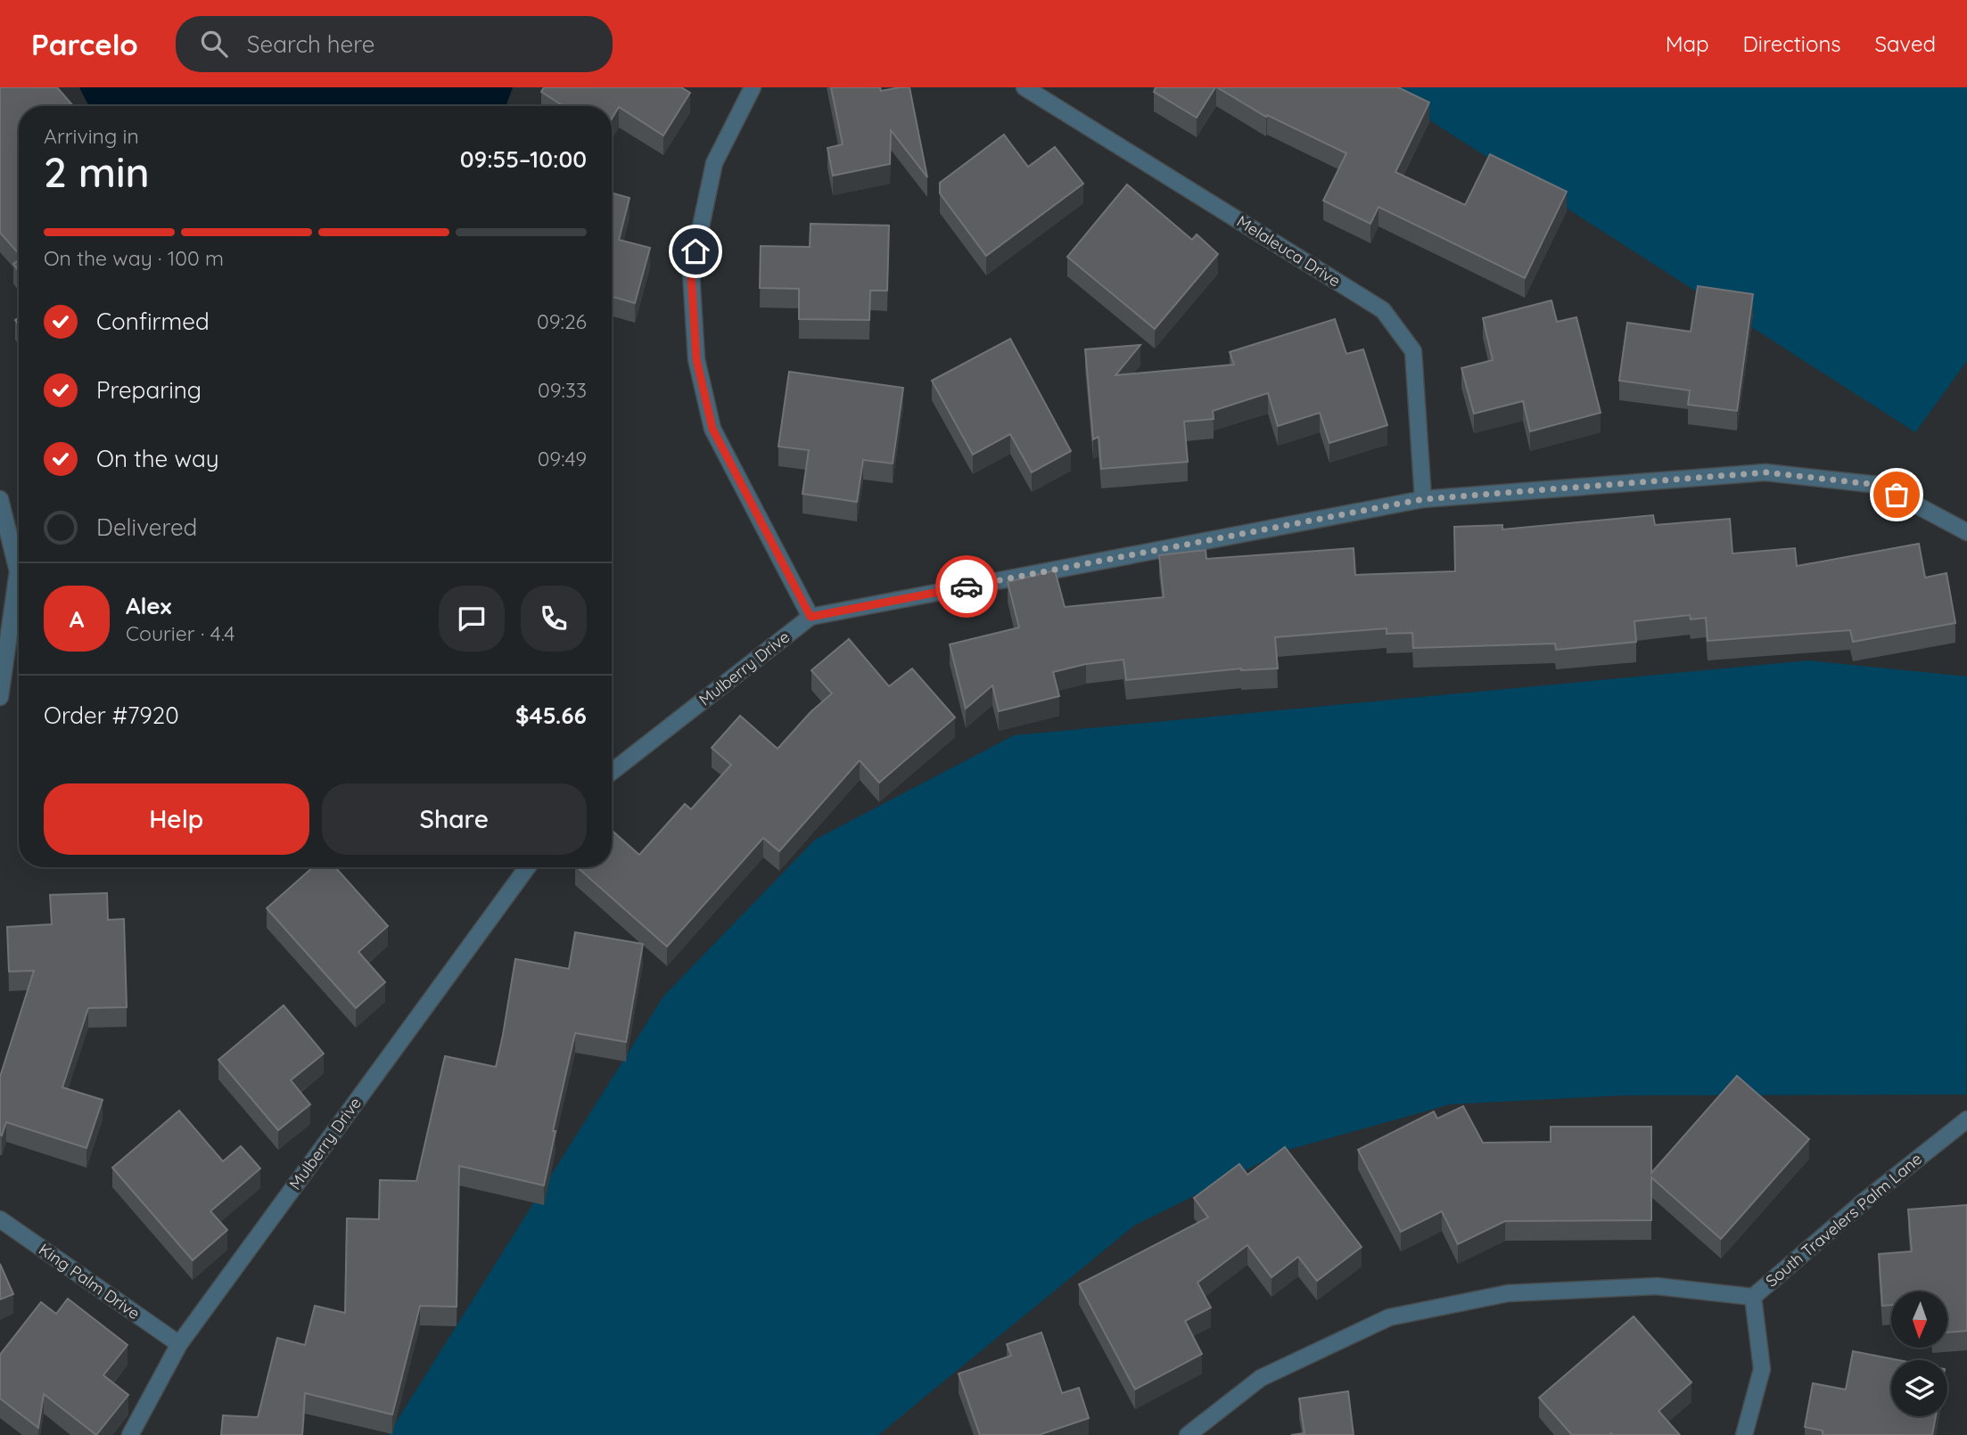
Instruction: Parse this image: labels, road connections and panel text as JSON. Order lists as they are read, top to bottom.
{
  "streets": {
    "street": [
      "Melaleuca Drive",
      "Mulberry Drive",
      "South Travelers Palm Lane",
      "King Palm Drive"
    ]
  },
  "crossings": [
    ["Melaleuca Drive", "Mulberry Drive"],
    ["Mulberry Drive", "King Palm Drive"]
  ],
  "north": "bottom",
  "page": {
    "header": "Parcelo",
    "search": "Search here",
    "nav": ["Map", "Directions", "Saved"],
    "heading": ["2 min", "Arriving in", "09:55–10:00"],
    "panel": [
      "Alex",
      "Courier · 4.4",
      "Order #7920",
      "$45.66"
    ],
    "bar": "On the way · 100 m",
    "list": [
      ["Confirmed", "09:26"],
      ["Preparing", "09:33"],
      ["On the way", "09:49"],
      "Delivered"
    ],
    "round": "A",
    "buttons": ["Help", "Share"]
  }
}
